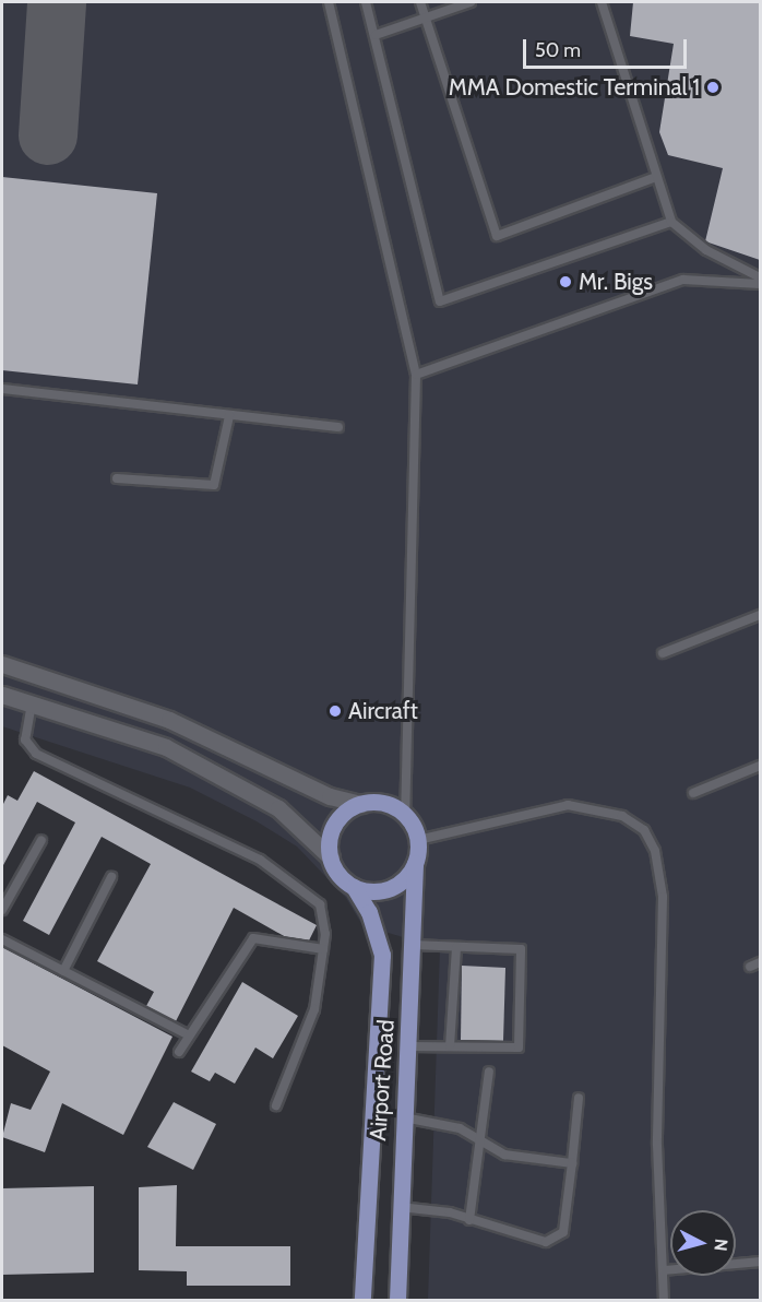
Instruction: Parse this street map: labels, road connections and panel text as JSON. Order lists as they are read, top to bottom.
{
  "streets": {
    "main road": ["Airport Road"]
  },
  "places": ["MMA Domestic Terminal 1", "Mr. Bigs", "Aircraft"],
  "scale_bar": "50 m",
  "north": "right"
}
